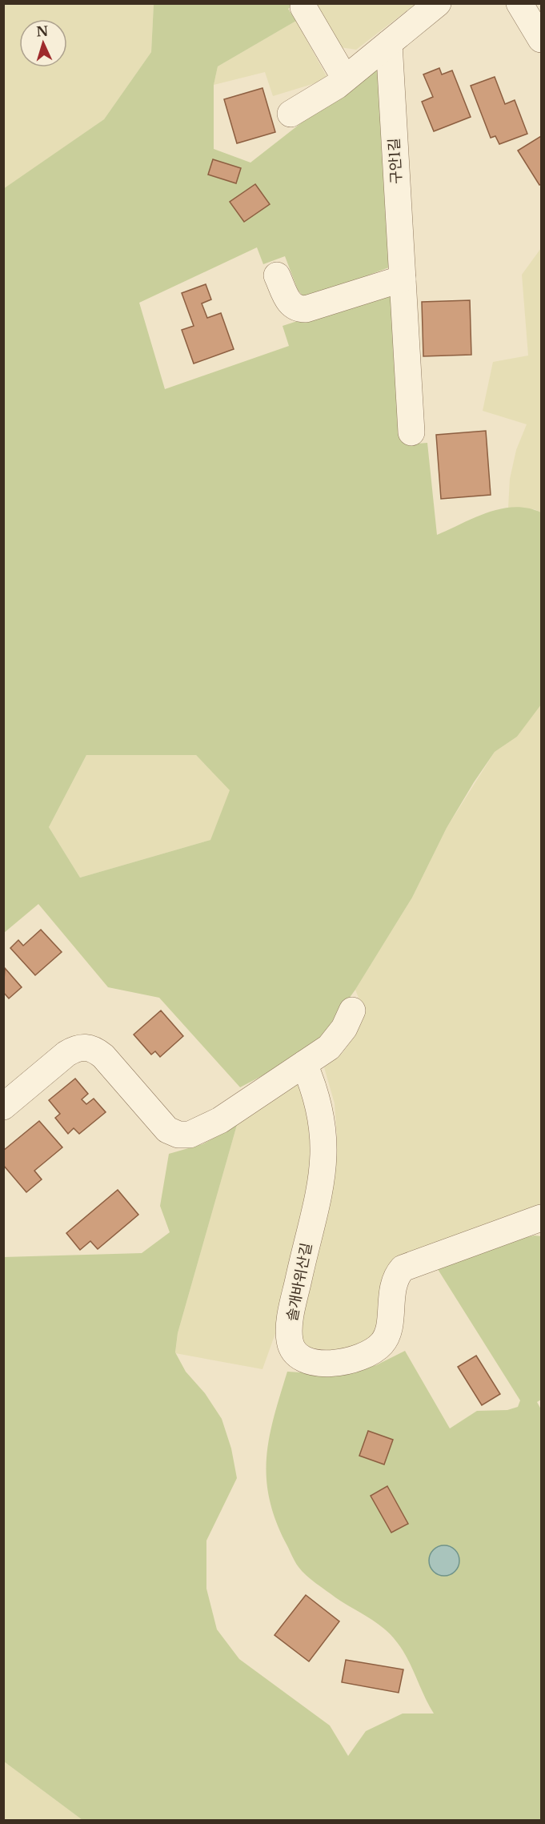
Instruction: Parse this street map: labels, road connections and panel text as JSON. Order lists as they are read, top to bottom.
{
  "streets": {
    "lane": ["구안1길", "솔개바위산길"]
  },
  "north": "top"
}
